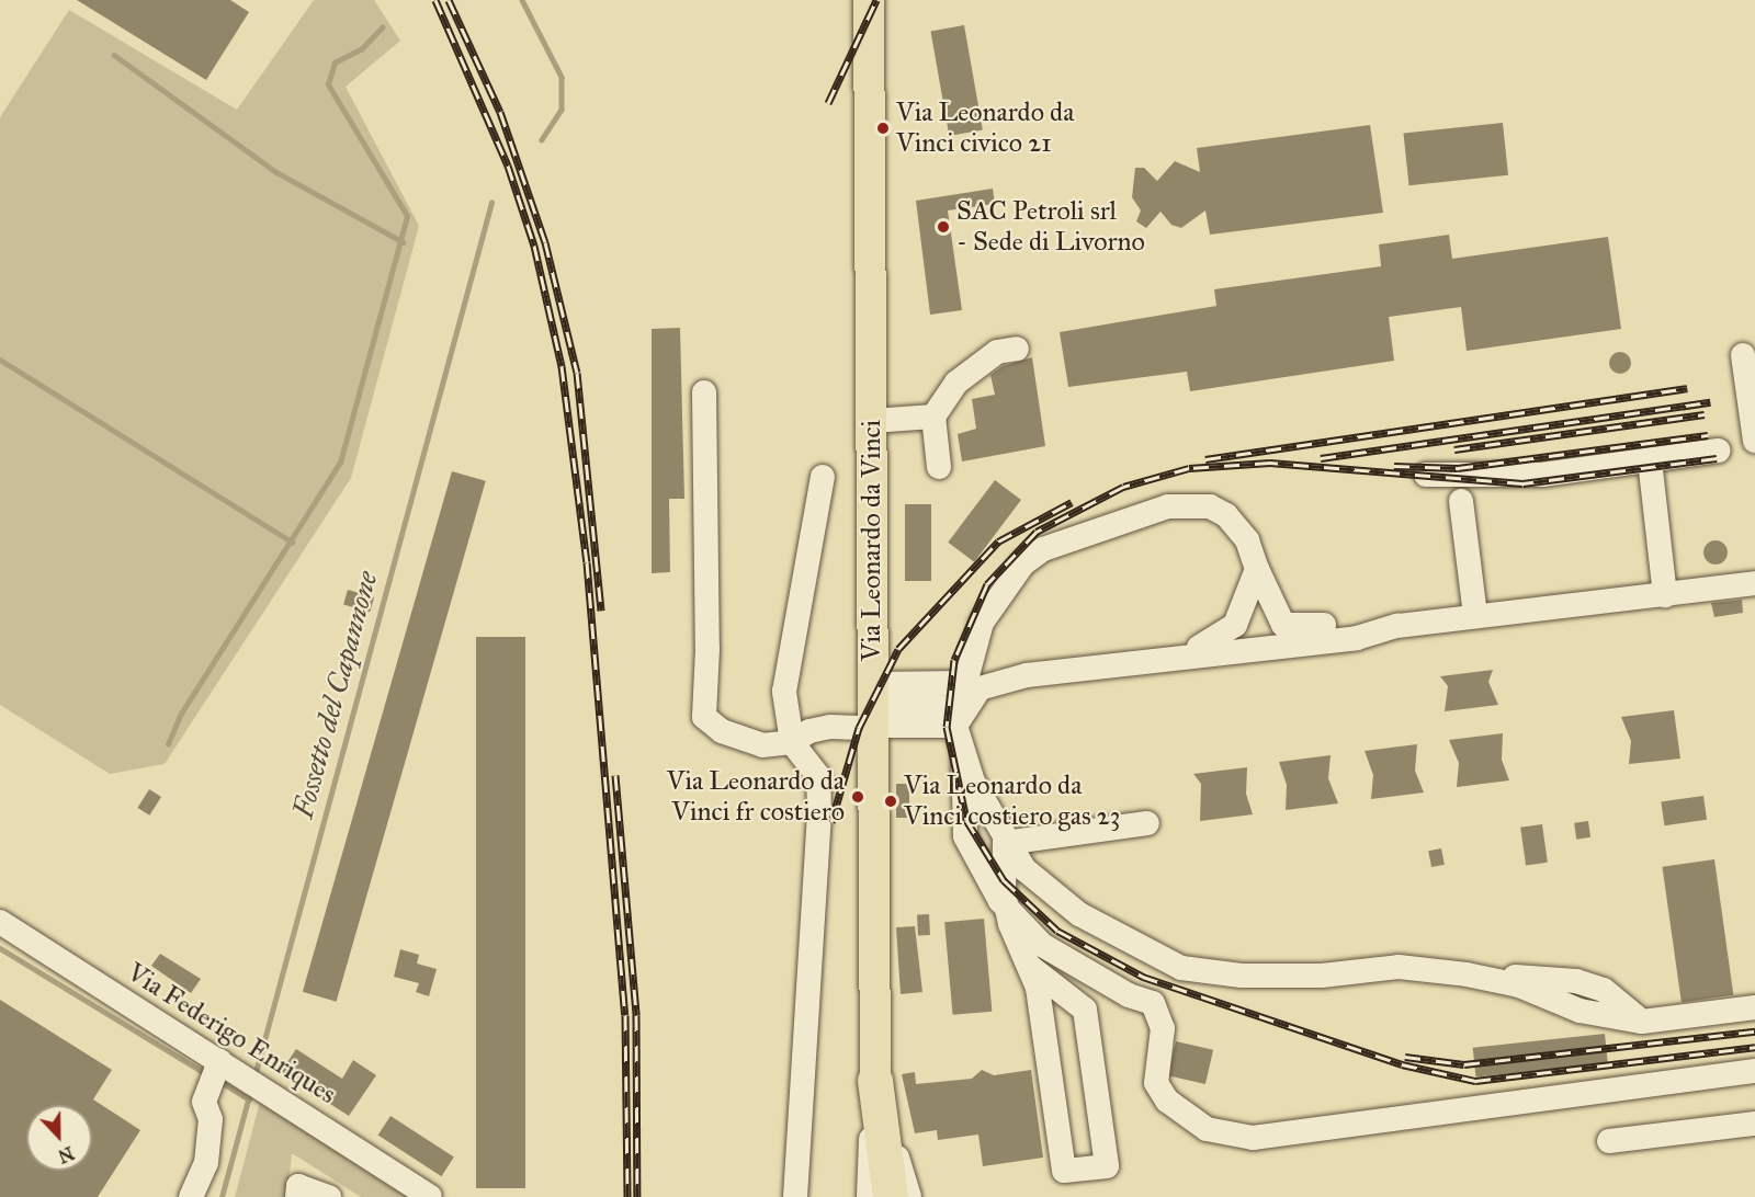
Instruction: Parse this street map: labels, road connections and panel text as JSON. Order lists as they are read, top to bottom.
{
  "streets": {
    "main road": ["Via Leonardo da Vinci"],
    "street": ["Via Federigo Enriques"]
  },
  "water": ["Fossetto del Capannone"],
  "places": [
    "Via Leonardo da Vinci civico 21",
    "SAC Petroli srl - Sede di Livorno",
    "Via Leonardo da Vinci fr costiero",
    "Via Leonardo da Vinci costiero gas 23"
  ],
  "north": "bottom"
}
